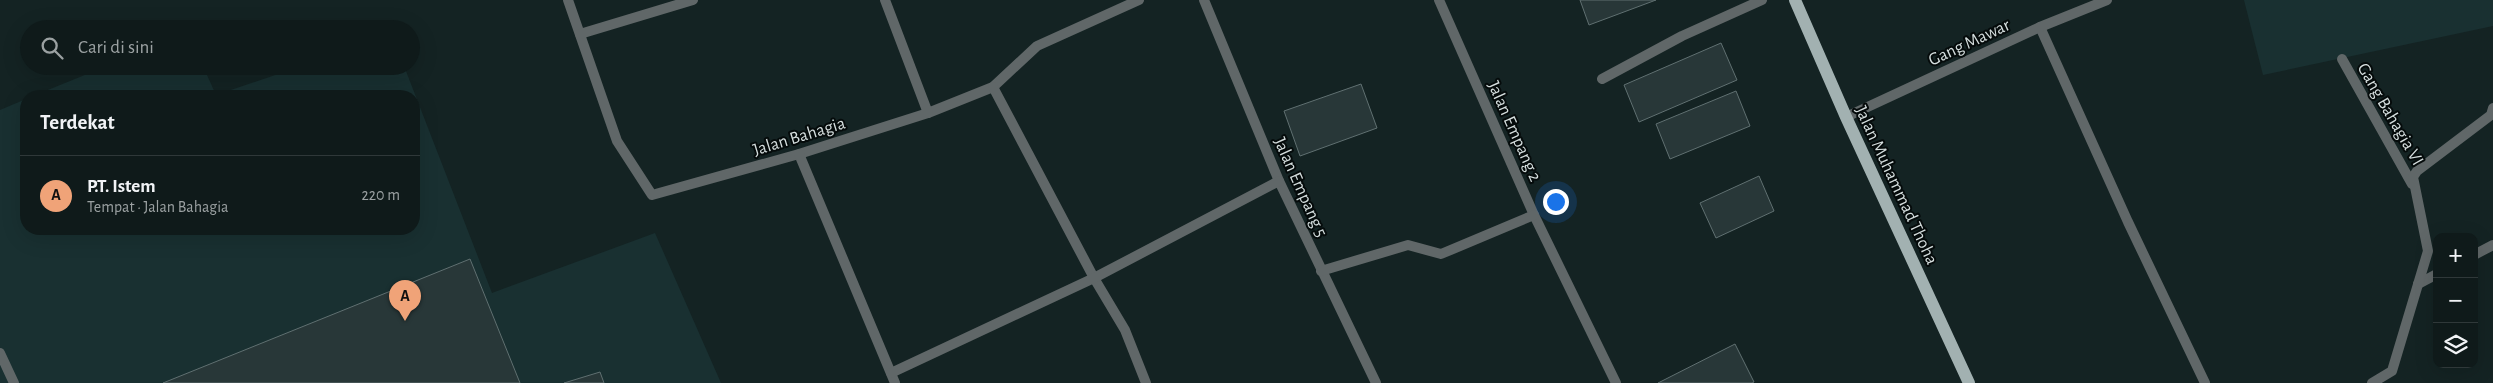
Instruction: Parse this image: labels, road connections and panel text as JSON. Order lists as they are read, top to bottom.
{
  "streets": {
    "main road": ["Jalan Muhammad Thoha"],
    "street": [
      "Gang Mawar",
      "Gang Bahagia VI",
      "Jalan Empang 2",
      "Jalan Bahagia",
      "Jalan Empang 5"
    ]
  },
  "crossings": [
    ["Gang Mawar", "Jalan Muhammad Thoha"]
  ],
  "page": {
    "search": "Cari di sini",
    "heading": "Terdekat",
    "list": [
      {
        "mark": "A",
        "name": "P.T. Istem",
        "note": "Tempat · Jalan Bahagia",
        "value": "220 m"
      }
    ],
    "map_buttons": ["+", "−"],
    "pins": "A"
  }
}
